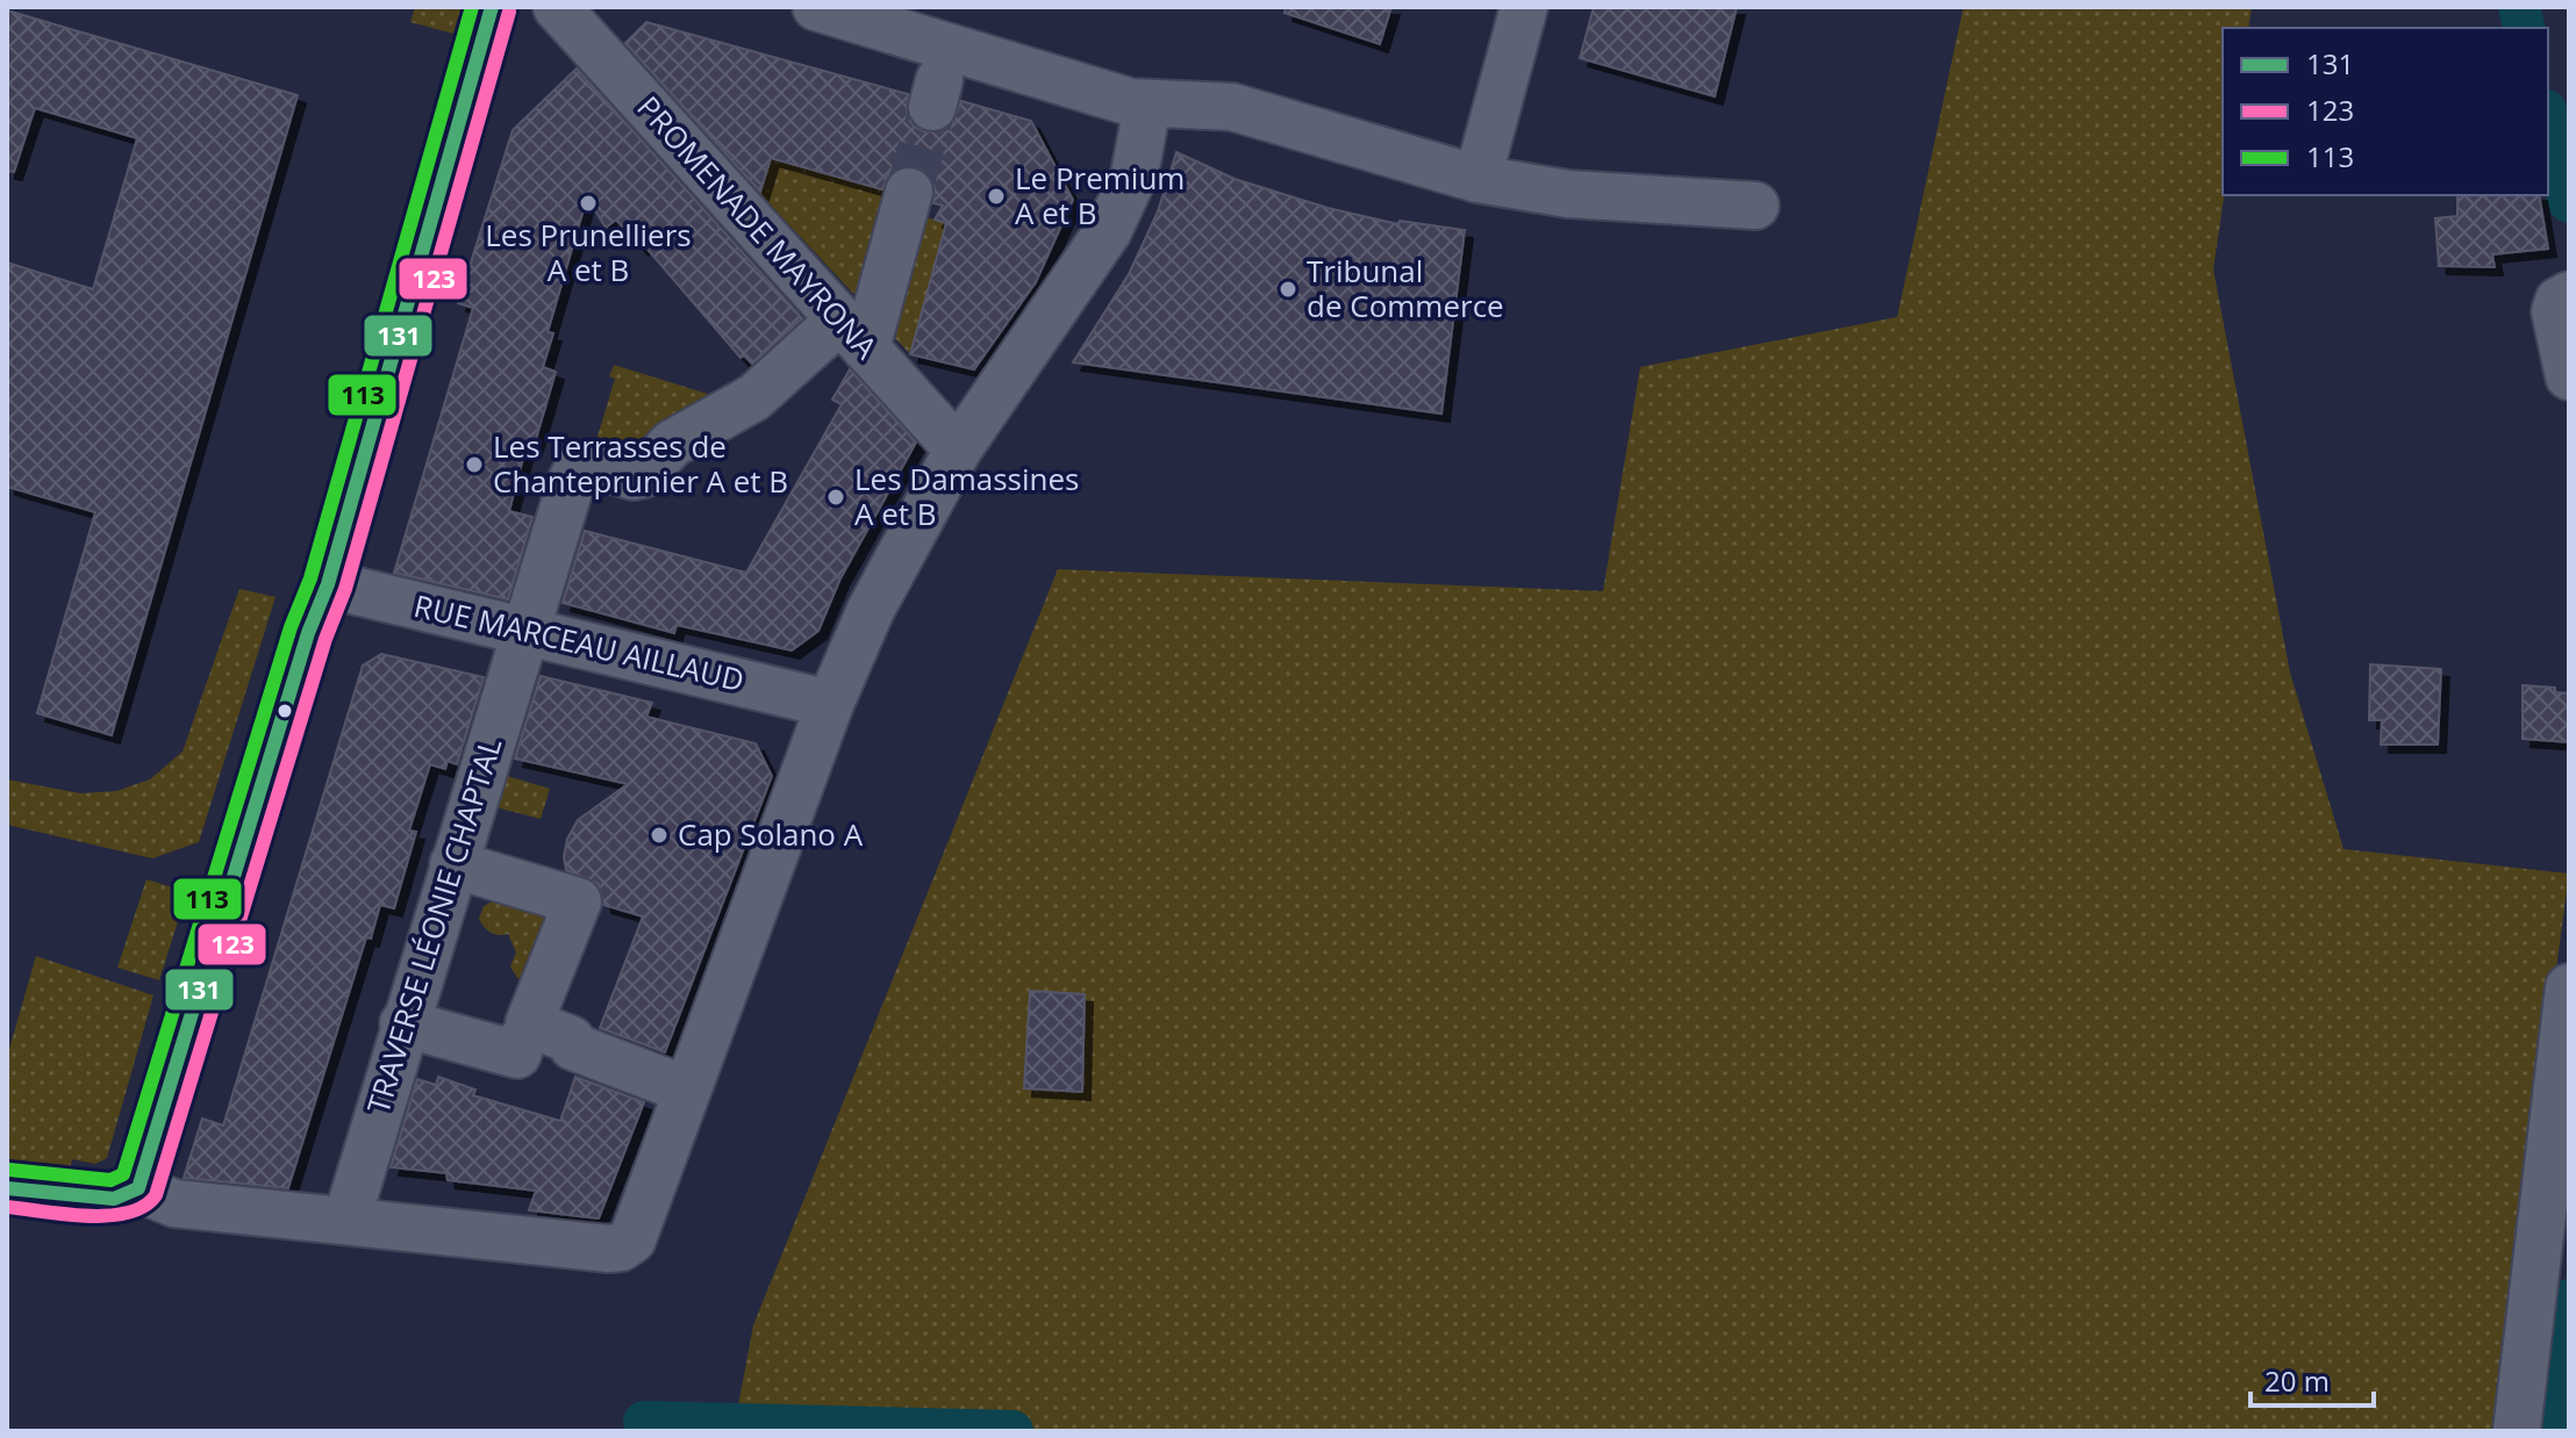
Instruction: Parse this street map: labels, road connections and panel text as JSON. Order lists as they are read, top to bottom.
{
  "streets": {
    "street": ["PROMENADE MAYRONA", "RUE MARCEAU AILLAUD", "TRAVERSE LÉONIE CHAPTAL"]
  },
  "crossings": [
    ["PROMENADE MAYRONA", "TRAVERSE LÉONIE CHAPTAL"],
    ["RUE MARCEAU AILLAUD", "TRAVERSE LÉONIE CHAPTAL"]
  ],
  "places": [
    "Le Premium A et B",
    "Les Prunelliers A et B",
    "Tribunal de Commerce",
    "Les Terrasses de Chanteprunier A et B",
    "Les Damassines A et B",
    "Cap Solano A"
  ],
  "lines": ["transit line 131", "transit line 113", "transit line 123"],
  "legend": ["131", "123", "113"],
  "scale_bar": "20 m"
}
